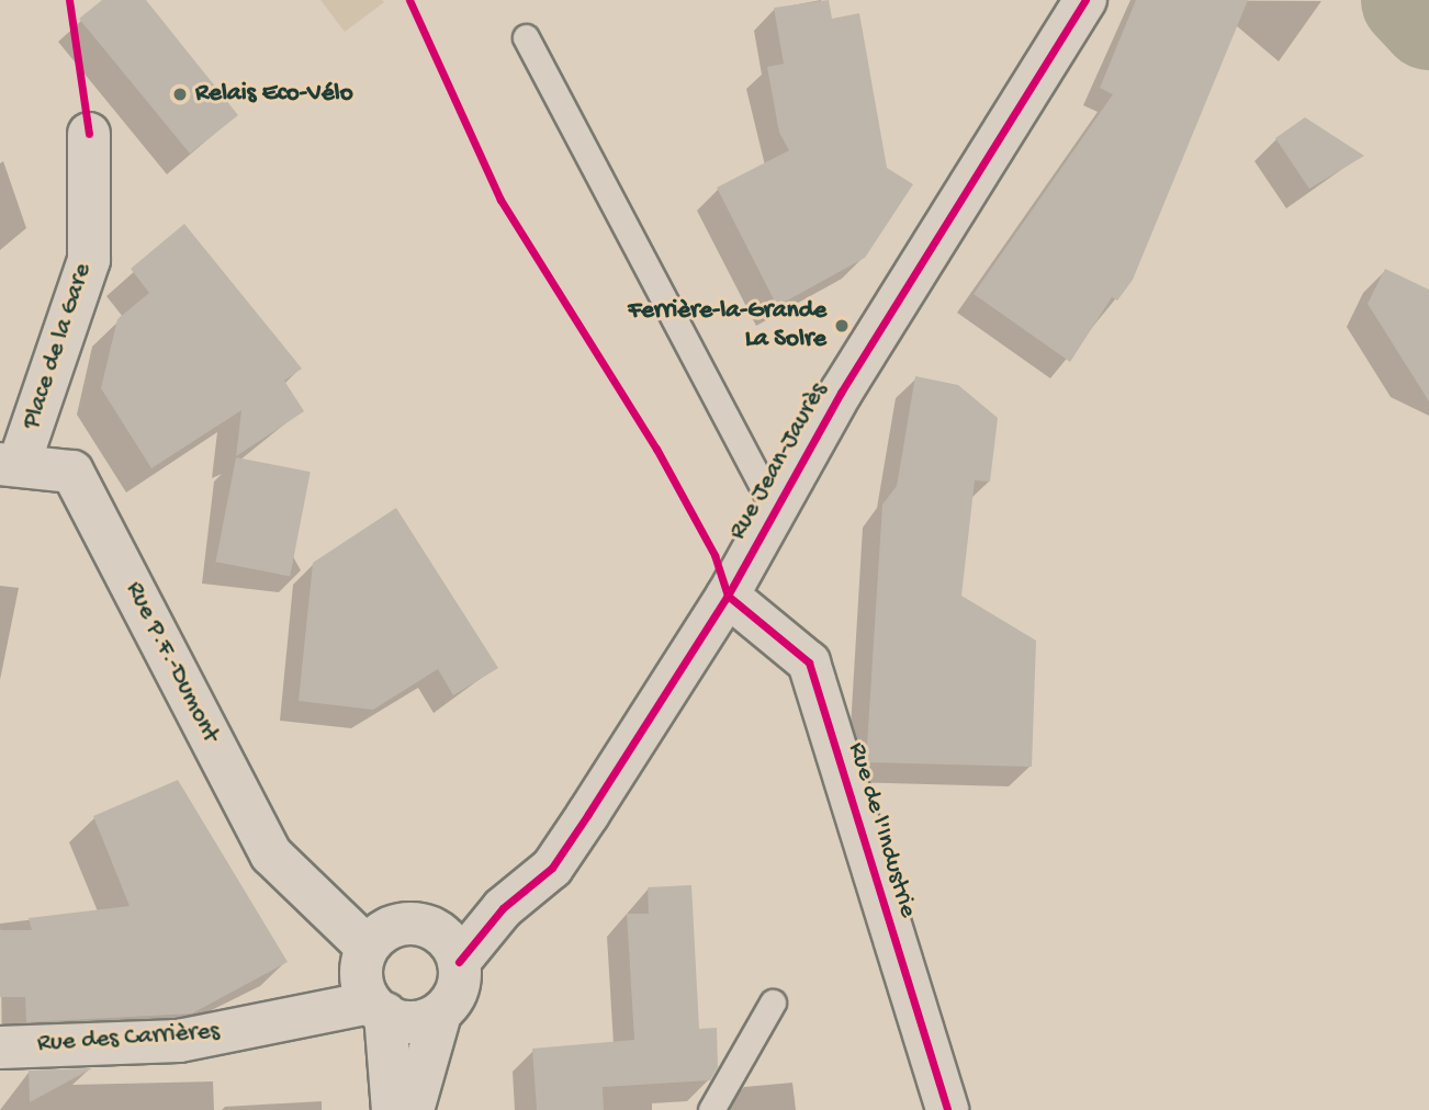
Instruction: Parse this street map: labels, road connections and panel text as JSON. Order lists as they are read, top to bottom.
{
  "streets": {
    "street": [
      "Place de la Gare",
      "Rue Jean-Jaurès",
      "Rue P.F.-Dumont",
      "Rue de l'Industrie",
      "Rue des Carrières"
    ]
  },
  "crossings": [
    ["Place de la Gare", "Rue P.F.-Dumont"],
    ["Rue Jean-Jaurès", "Rue P.F.-Dumont"],
    ["Rue Jean-Jaurès", "Rue de l'Industrie"],
    ["Rue Jean-Jaurès", "Rue des Carrières"],
    ["Rue P.F.-Dumont", "Rue des Carrières"]
  ],
  "places": ["Relais Eco-Vélo", "Ferrière-la-Grande La Solre"]
}
